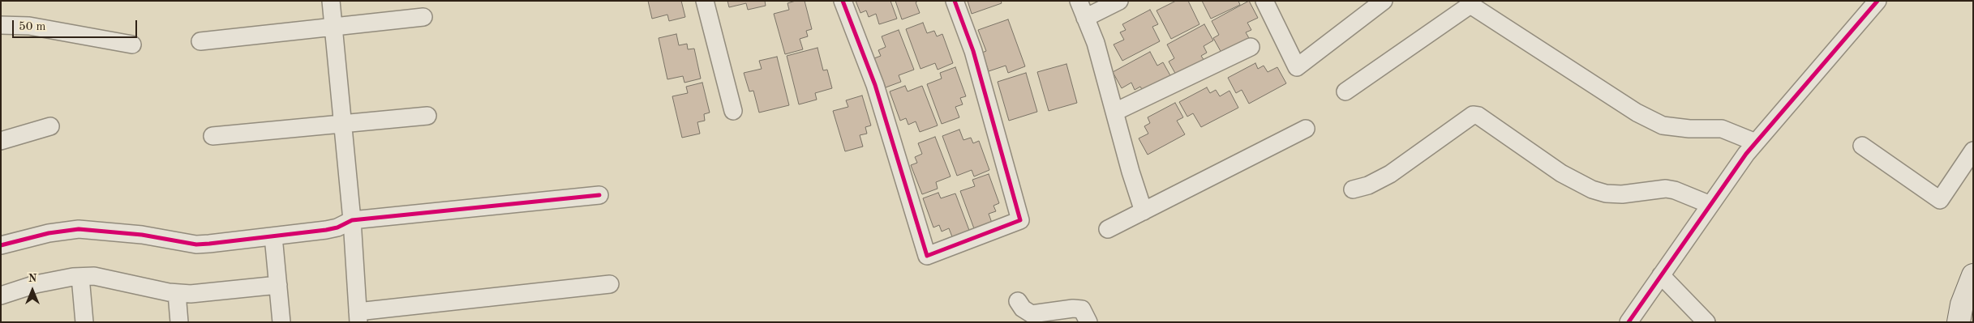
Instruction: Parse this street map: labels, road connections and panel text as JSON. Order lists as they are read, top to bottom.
{
  "scale_bar": "50 m",
  "north": "top"
}
